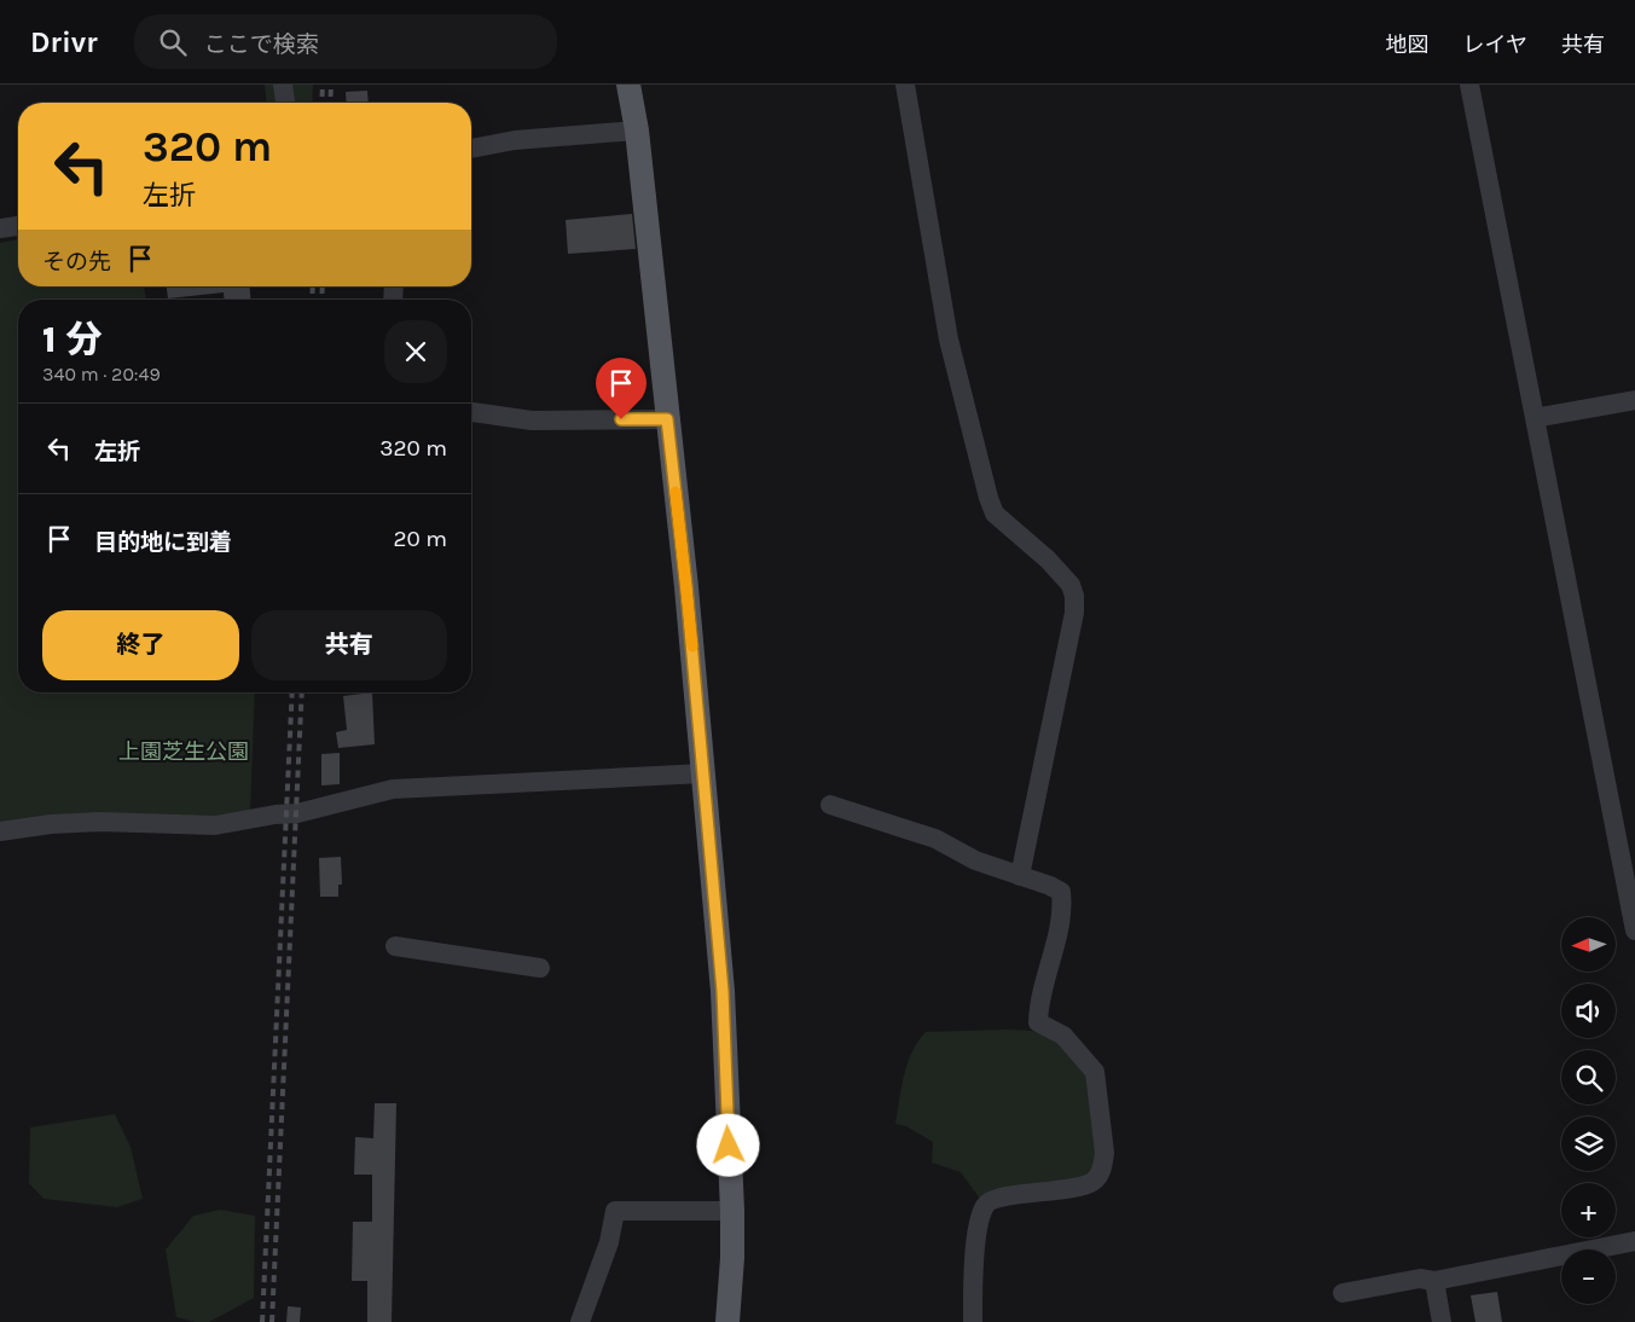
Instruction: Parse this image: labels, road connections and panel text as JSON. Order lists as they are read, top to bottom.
{
  "parks": ["上園芝生公園"],
  "north": "left",
  "page": {
    "header": "Drivr",
    "search": "ここで検索",
    "nav": ["地図", "レイヤ", "共有"],
    "turn": ["320 m", "左折"],
    "then": "その先",
    "heading": ["1 分", "340 m · 20:49"],
    "list": [
      {
        "name": "左折",
        "value": "320 m"
      },
      {
        "name": "目的地に到着",
        "value": "20 m"
      }
    ],
    "buttons": ["終了", "共有"],
    "map_buttons": ["+", "−"]
  }
}
